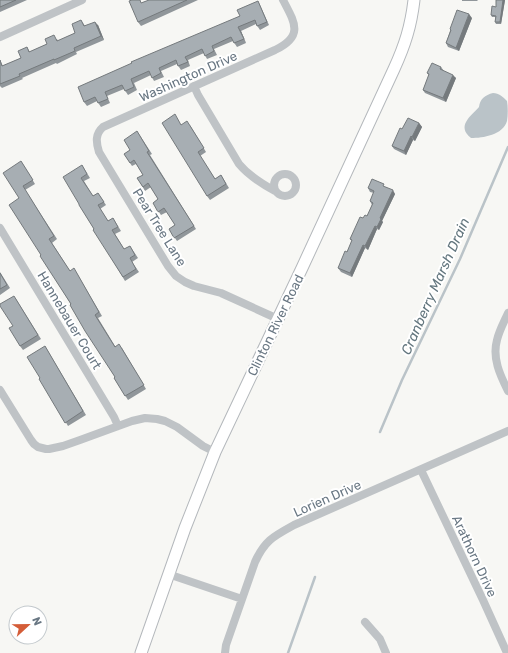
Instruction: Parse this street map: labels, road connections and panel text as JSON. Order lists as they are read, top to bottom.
{
  "streets": {
    "street": [
      "Washington Drive",
      "Pear Tree Lane",
      "Hannebauer Court",
      "Clinton River Road",
      "Lorien Drive",
      "Arathorn Drive"
    ]
  },
  "crossings": [
    ["Washington Drive", "Pear Tree Lane"],
    ["Pear Tree Lane", "Clinton River Road"],
    ["Lorien Drive", "Arathorn Drive"]
  ],
  "water": ["Cranberry Marsh Drain"],
  "north": "right"
}
